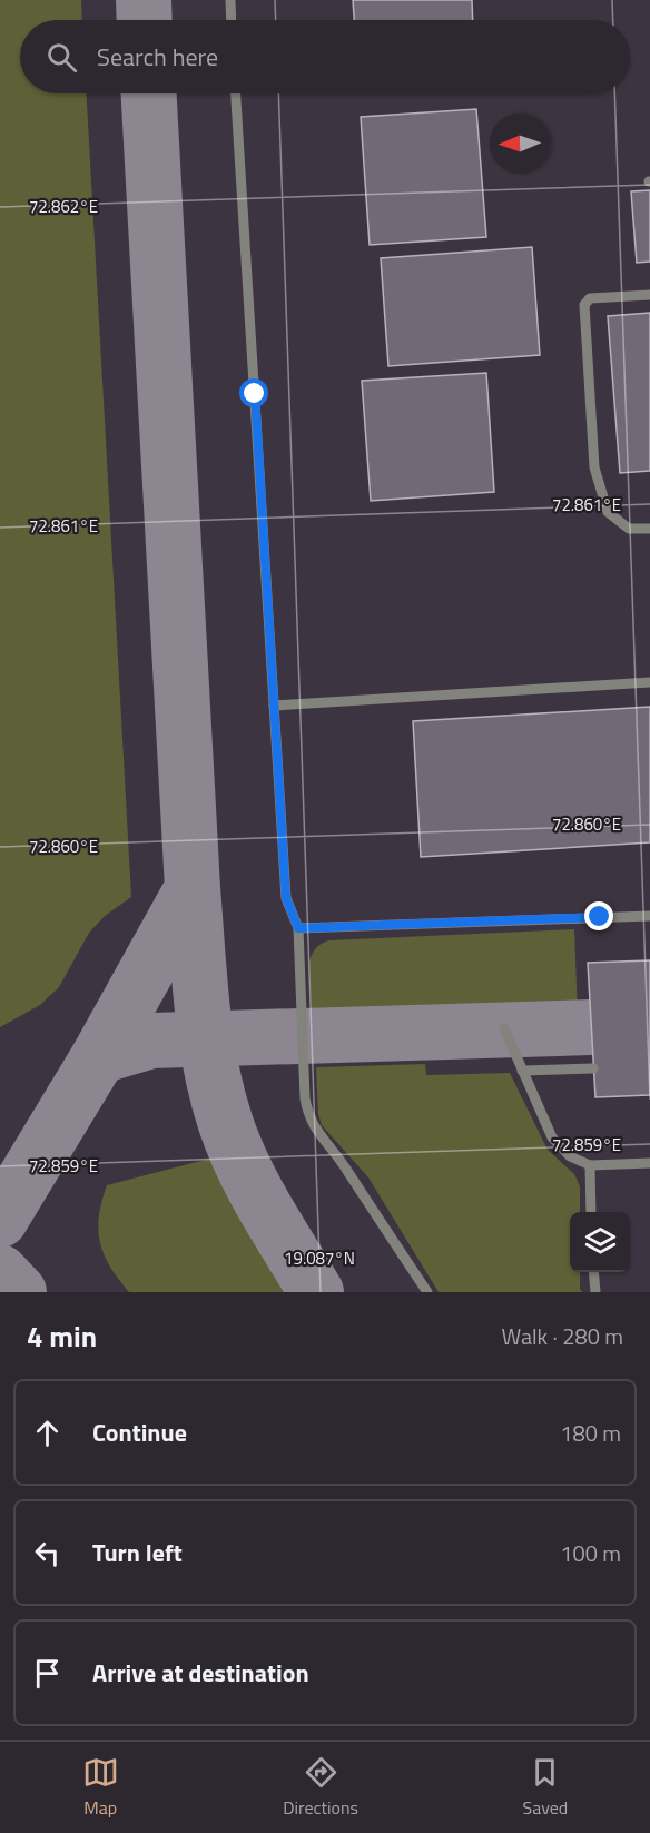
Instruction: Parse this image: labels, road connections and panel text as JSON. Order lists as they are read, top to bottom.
{
  "north": "left",
  "page": {
    "search": "Search here",
    "heading": ["4 min", "Walk · 280 m"],
    "list": [
      ["Continue", "180 m"],
      ["Turn left", "100 m"],
      "Arrive at destination"
    ],
    "nav": ["Map", "Directions", "Saved"]
  },
  "coordinates": [
    "72.862°E",
    "72.861°E",
    "72.860°E",
    "72.859°E",
    "19.087°N"
  ]
}
